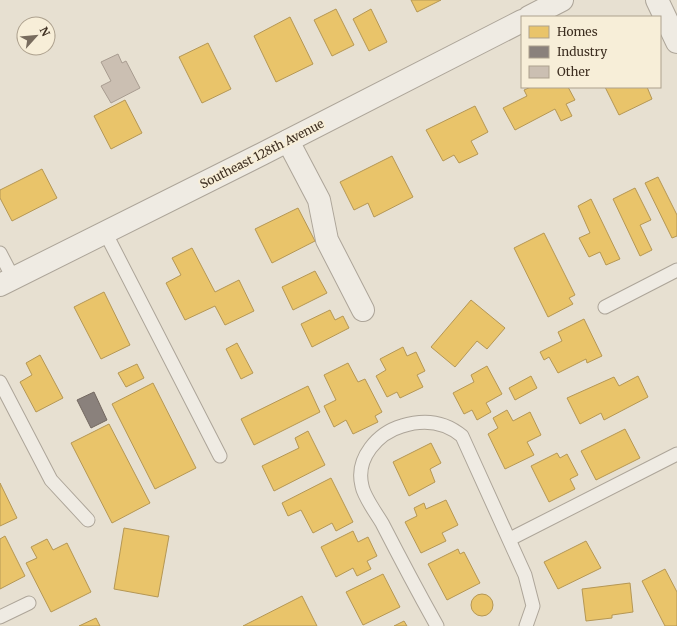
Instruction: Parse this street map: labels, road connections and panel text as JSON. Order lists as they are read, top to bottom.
{
  "streets": {
    "street": ["Southeast 128th Avenue"]
  },
  "legend": ["Homes", "Industry", "Other"],
  "north": "top right"
}
